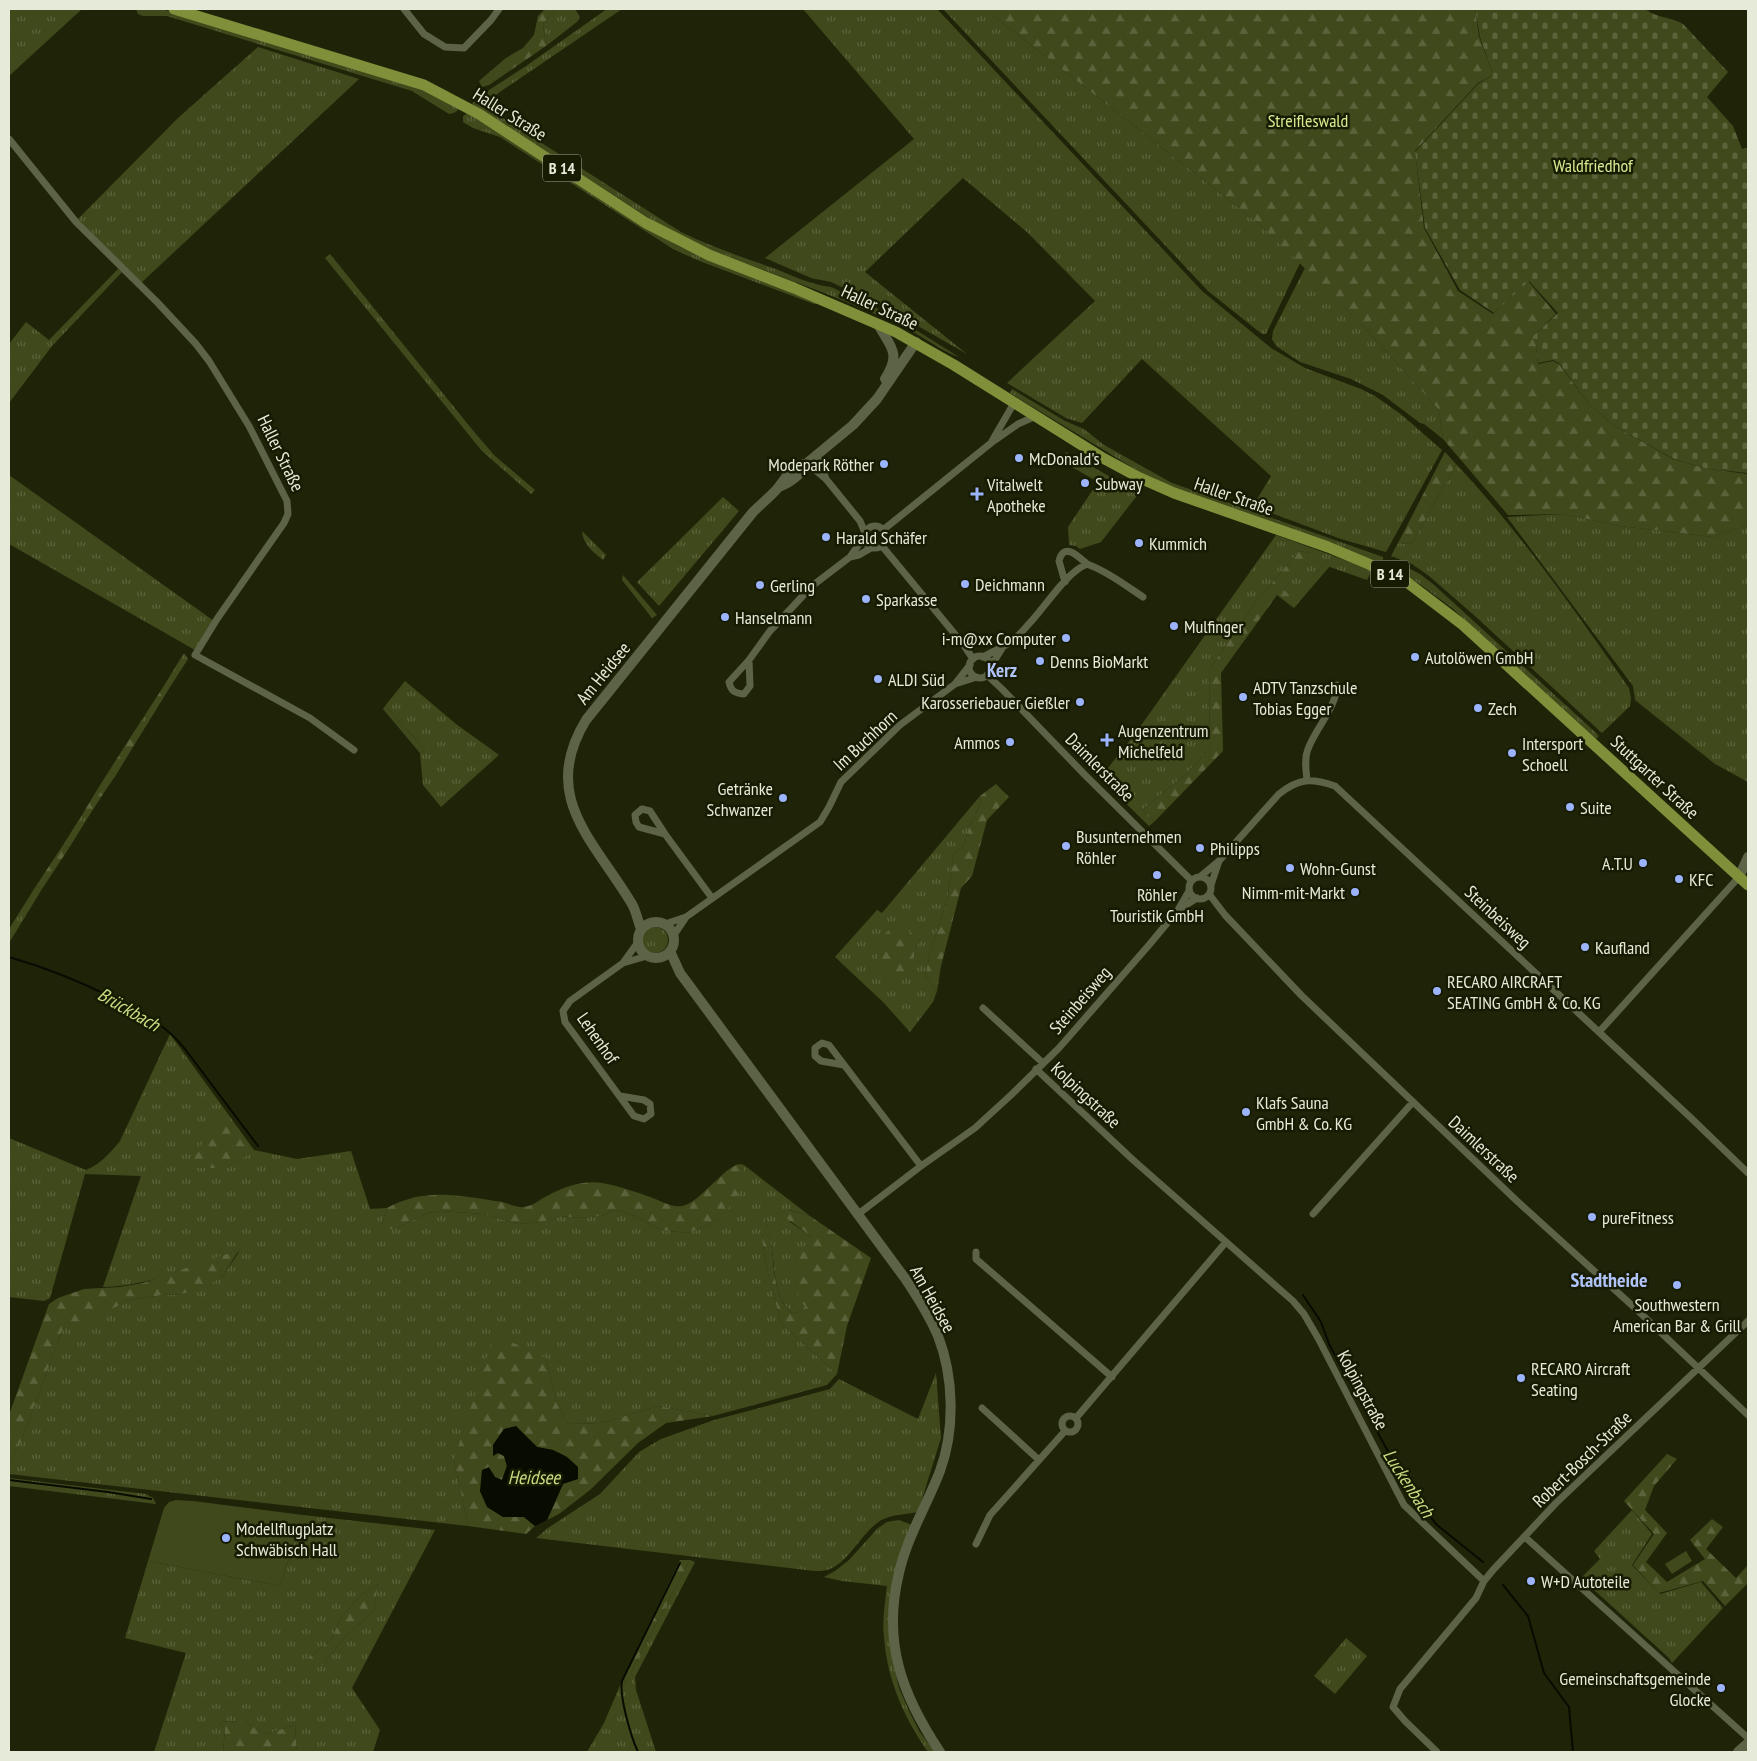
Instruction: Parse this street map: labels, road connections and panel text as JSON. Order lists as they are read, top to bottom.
{
  "streets": {
    "main road": [
      "Haller Straße",
      "B 14",
      "Am Heidsee",
      "Stuttgarter Straße"
    ],
    "street": [
      "Im Buchhorn",
      "Daimlerstraße",
      "Steinbeisweg",
      "Lehenhof",
      "Kolpingstraße",
      "Robert-Bosch-Straße"
    ]
  },
  "crossings": [
    ["Haller Straße", "Stuttgarter Straße"],
    ["Am Heidsee", "Im Buchhorn"],
    ["Am Heidsee", "Steinbeisweg"],
    ["Am Heidsee", "Lehenhof"],
    ["Im Buchhorn", "Daimlerstraße"],
    ["Im Buchhorn", "Lehenhof"],
    ["Daimlerstraße", "Steinbeisweg"],
    ["Daimlerstraße", "Robert-Bosch-Straße"],
    ["Steinbeisweg", "Kolpingstraße"],
    ["Kolpingstraße", "Robert-Bosch-Straße"]
  ],
  "districts": ["Kerz", "Stadtheide"],
  "water": ["Brückbach", "Heidsee", "Luckenbach"],
  "parks": ["Streifleswald", "Waldfriedhof"],
  "places": {
    "other": [
      "McDonald's",
      "Modepark Röther",
      "Subway",
      "Harald Schäfer",
      "Kummich",
      "Deichmann",
      "Gerling",
      "Sparkasse",
      "Hanselmann",
      "Mulfinger",
      "i-m@xx Computer",
      "Autolöwen GmbH",
      "Denns BioMarkt",
      "ALDI Süd",
      "ADTV Tanzschule Tobias Egger",
      "Karosseriebauer Gießler",
      "Zech",
      "Ammos",
      "Intersport Schoell",
      "Getränke Schwanzer",
      "Suite",
      "Busunternehmen Röhler",
      "Philipps",
      "A.T.U",
      "Wohn-Gunst",
      "Röhler Touristik GmbH",
      "KFC",
      "Nimm-mit-Markt",
      "Kaufland",
      "RECARO AIRCRAFT SEATING GmbH & Co. KG",
      "Klafs Sauna GmbH & Co. KG",
      "pureFitness",
      "Southwestern American Bar & Grill",
      "RECARO Aircraft Seating",
      "Modellflugplatz Schwäbisch Hall",
      "W+D Autoteile",
      "Gemeinschaftsgemeinde Glocke"
    ],
    "health": ["Vitalwelt Apotheke", "Augenzentrum Michelfeld"]
  }
}
